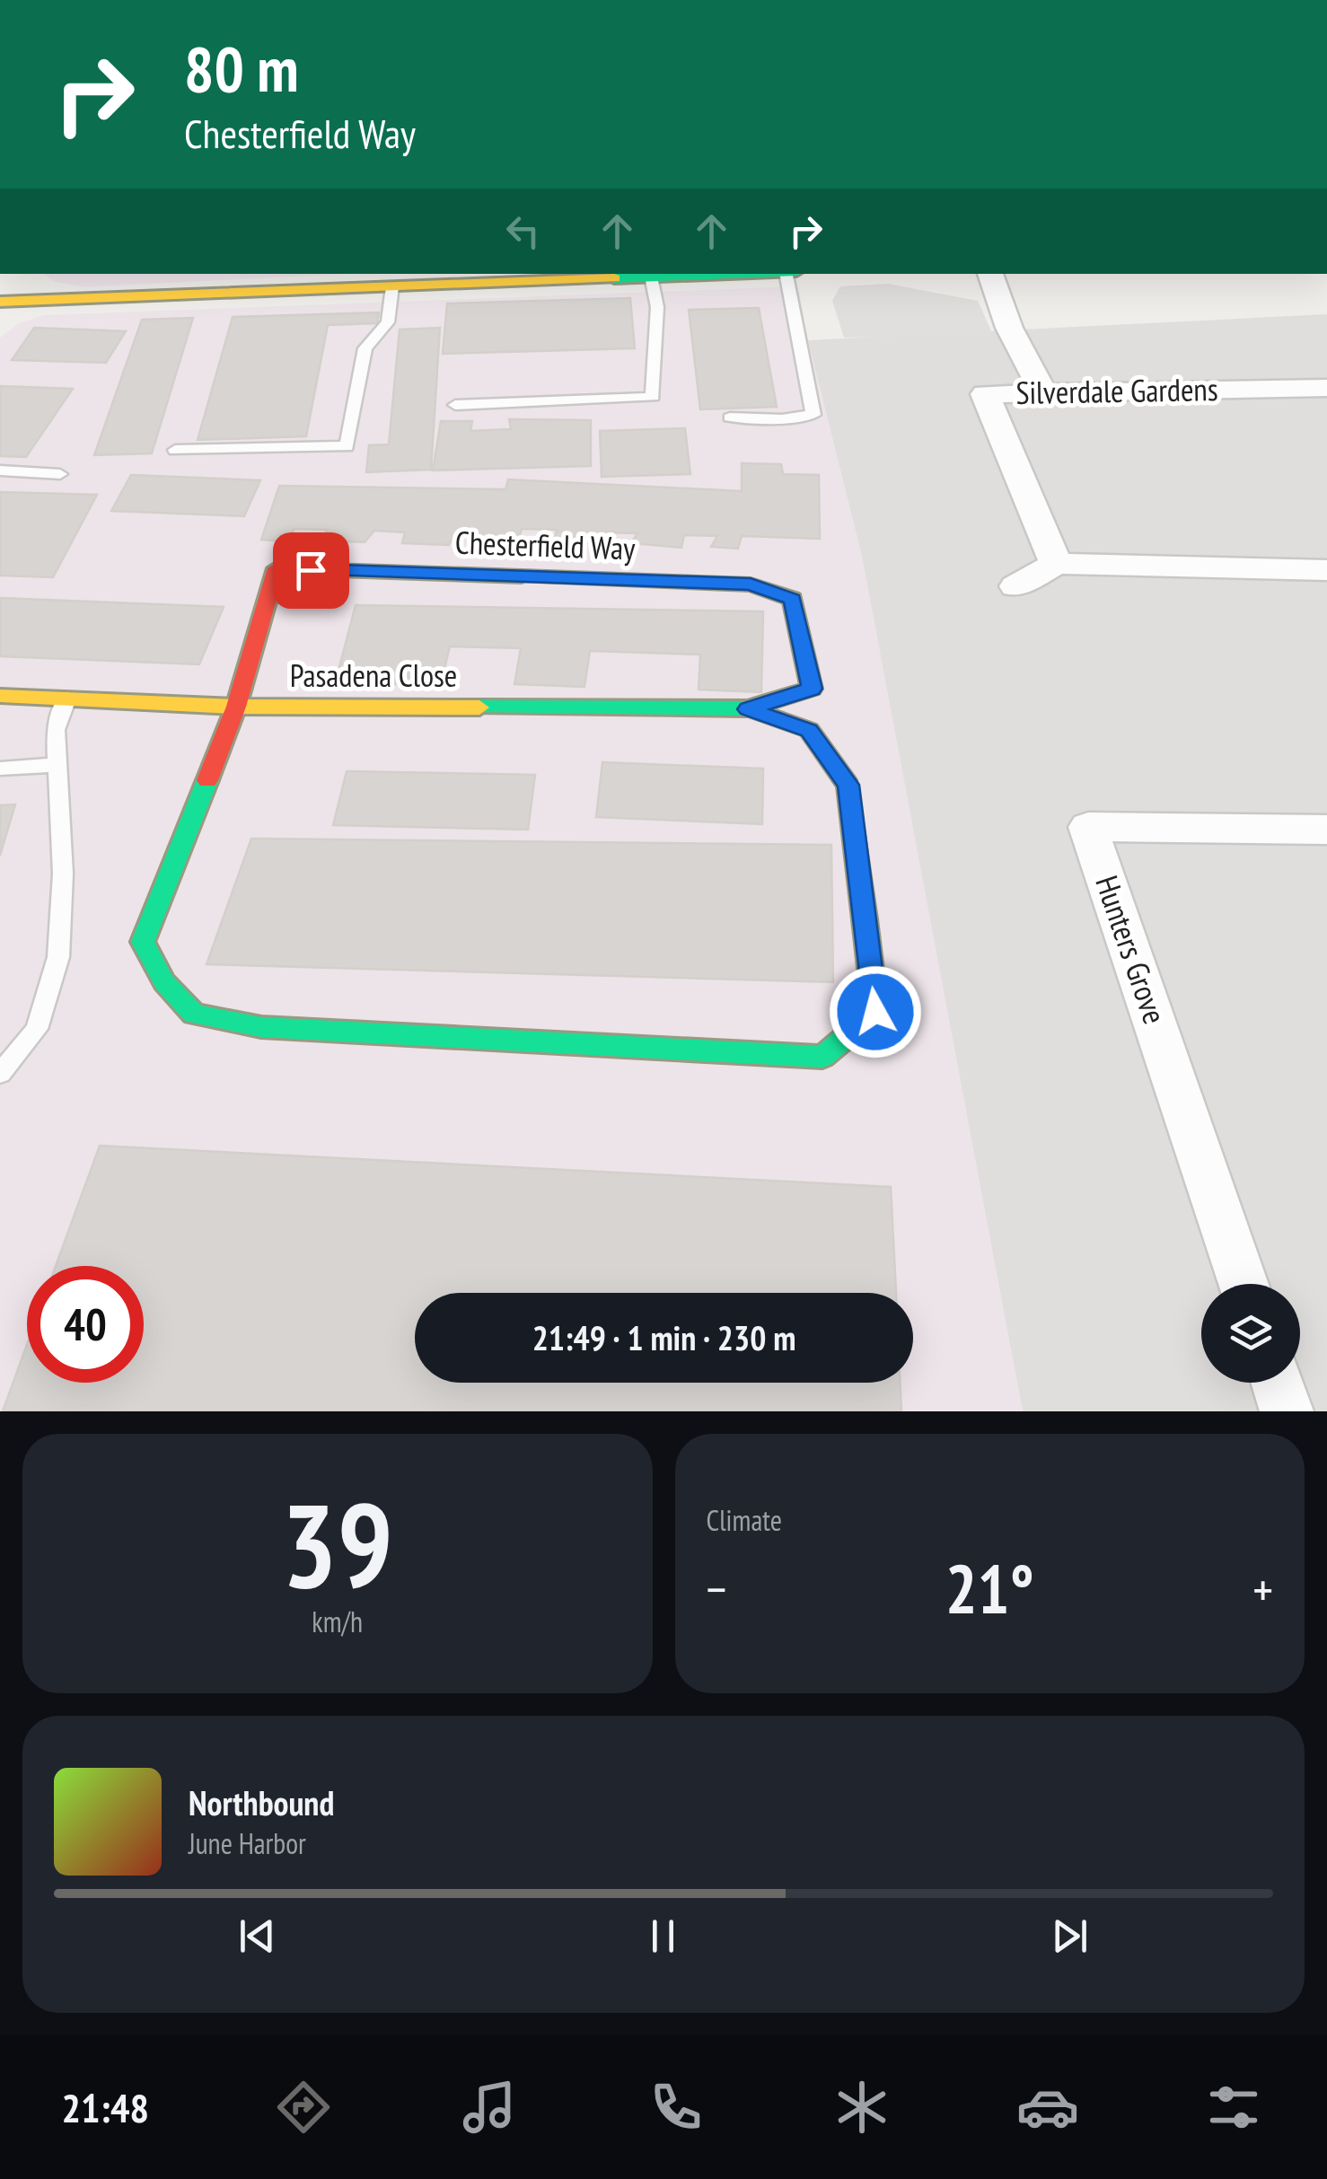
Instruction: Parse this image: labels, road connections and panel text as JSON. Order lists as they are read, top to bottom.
{
  "streets": {
    "street": [
      "Silverdale Gardens",
      "Chesterfield Way",
      "Pasadena Close",
      "Hunters Grove"
    ]
  },
  "crossings": [
    ["Chesterfield Way", "Pasadena Close"]
  ],
  "page": {
    "turn": ["80 m", "Chesterfield Way"],
    "limit": "40",
    "trip": "21:49 · 1 min · 230 m",
    "tile": [
      ["39", "km/h"],
      "Climate"
    ],
    "heat": ["−", "21°", "+"],
    "song": ["Northbound", "June Harbor"],
    "tabs": "21:48"
  }
}
